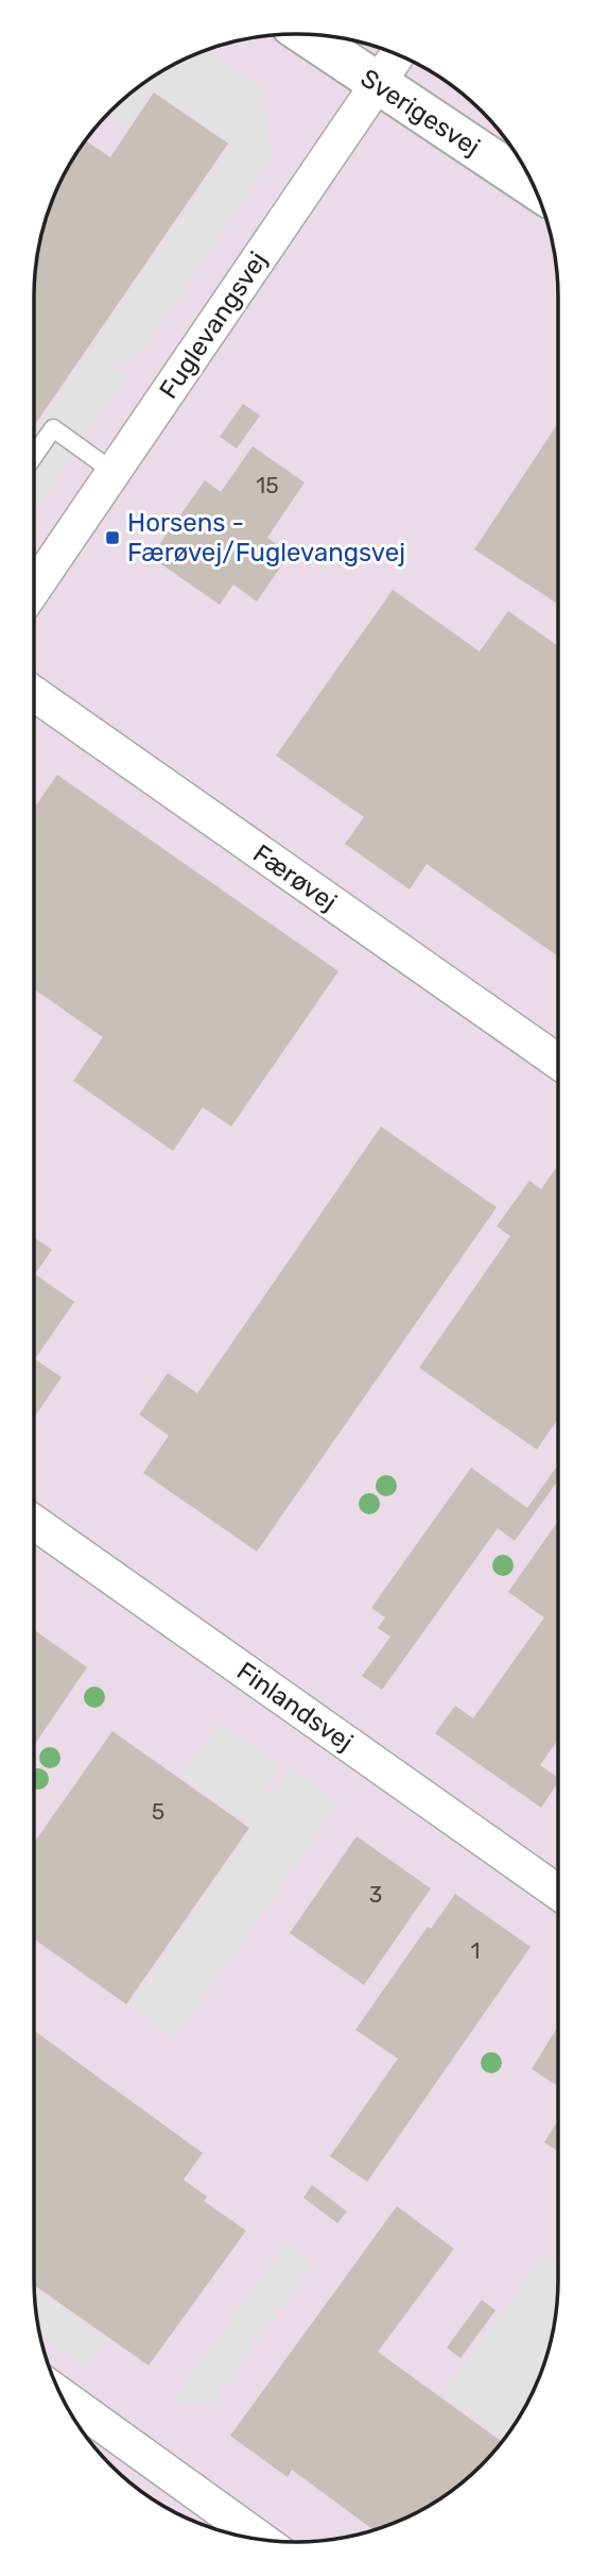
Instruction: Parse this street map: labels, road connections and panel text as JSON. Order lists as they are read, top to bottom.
{
  "streets": {
    "street": [
      "Sverigesvej",
      "Fuglevangsvej",
      "Færøvej",
      "Finlandsvej"
    ]
  },
  "crossings": [
    ["Sverigesvej", "Fuglevangsvej"]
  ],
  "places": {
    "transit": ["Horsens - Færøvej/Fuglevangsvej"]
  },
  "house_numbers": [
    "15",
    "5",
    "3",
    "1"
  ]
}
